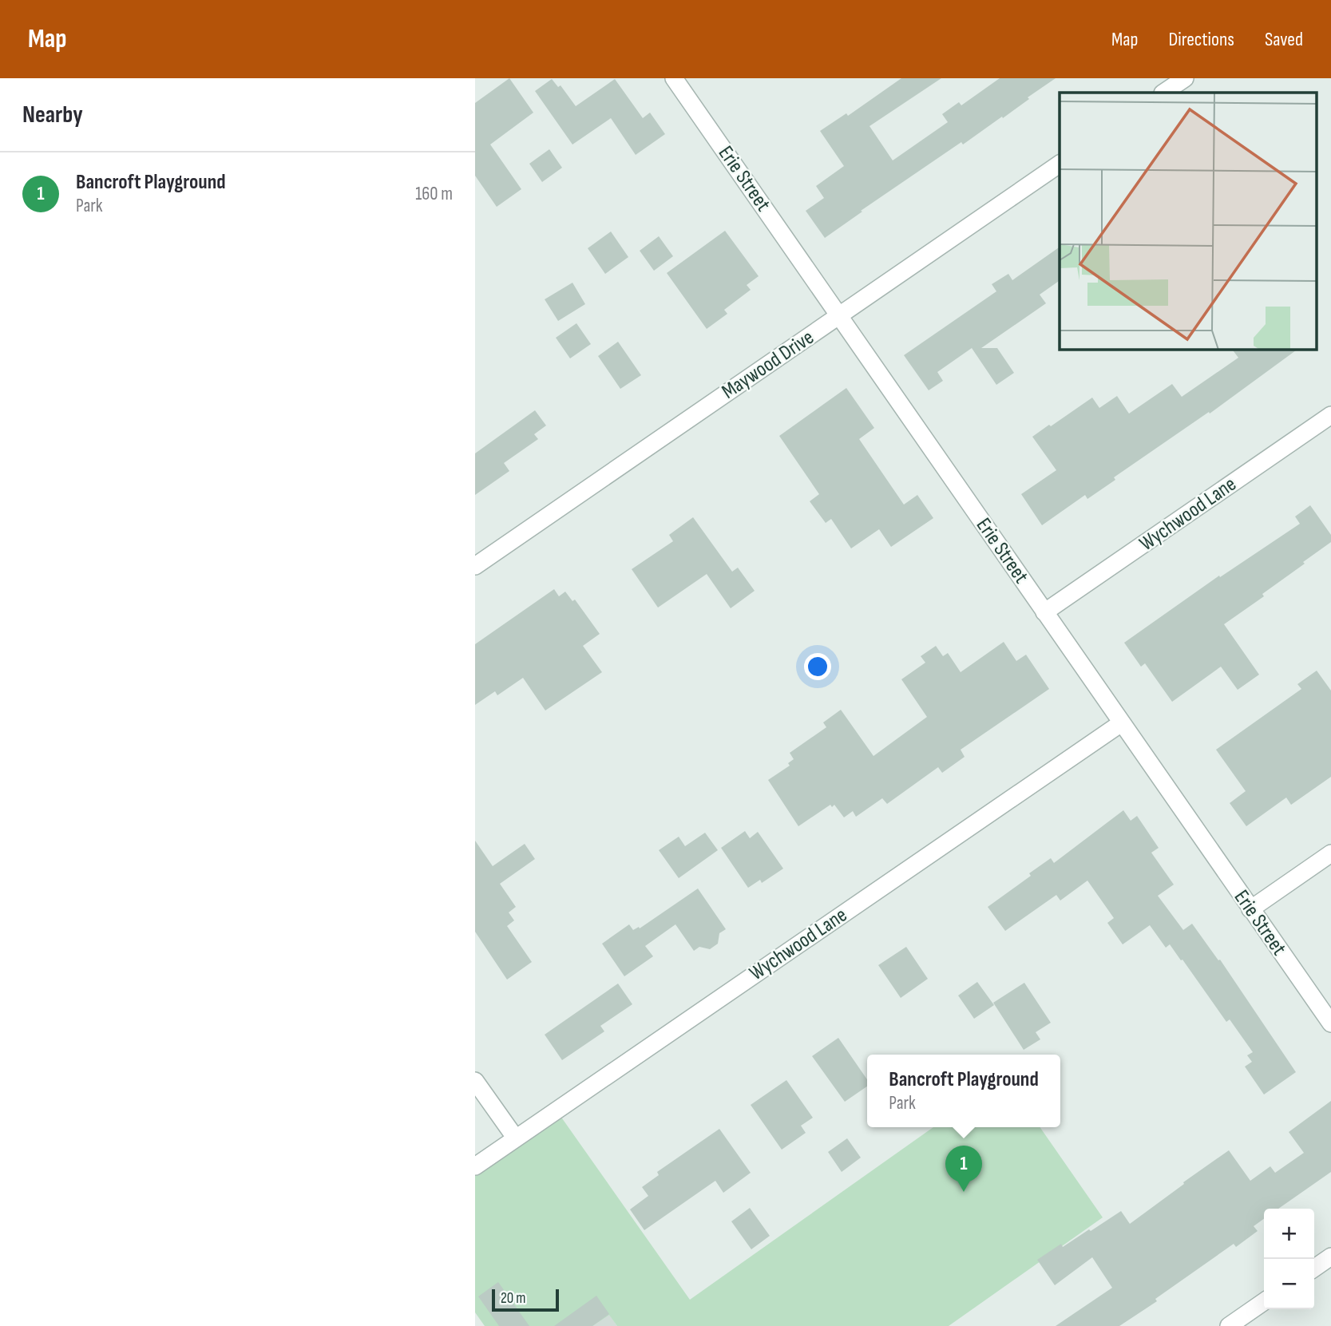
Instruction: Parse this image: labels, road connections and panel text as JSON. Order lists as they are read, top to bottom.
{
  "streets": {
    "street": ["Erie Street", "Maywood Drive", "Wychwood Lane"]
  },
  "crossings": [
    ["Erie Street", "Maywood Drive"],
    ["Erie Street", "Wychwood Lane"]
  ],
  "scale_bar": "20 m",
  "page": {
    "header": "Map",
    "nav": ["Map", "Directions", "Saved"],
    "heading": "Nearby",
    "list": [
      {
        "mark": "1",
        "name": "Bancroft Playground",
        "note": "Park",
        "value": "160 m"
      }
    ],
    "popup": ["Bancroft Playground", "Park"],
    "pins": "1",
    "map_buttons": ["+", "−"],
    "scale": "20 m"
  }
}
